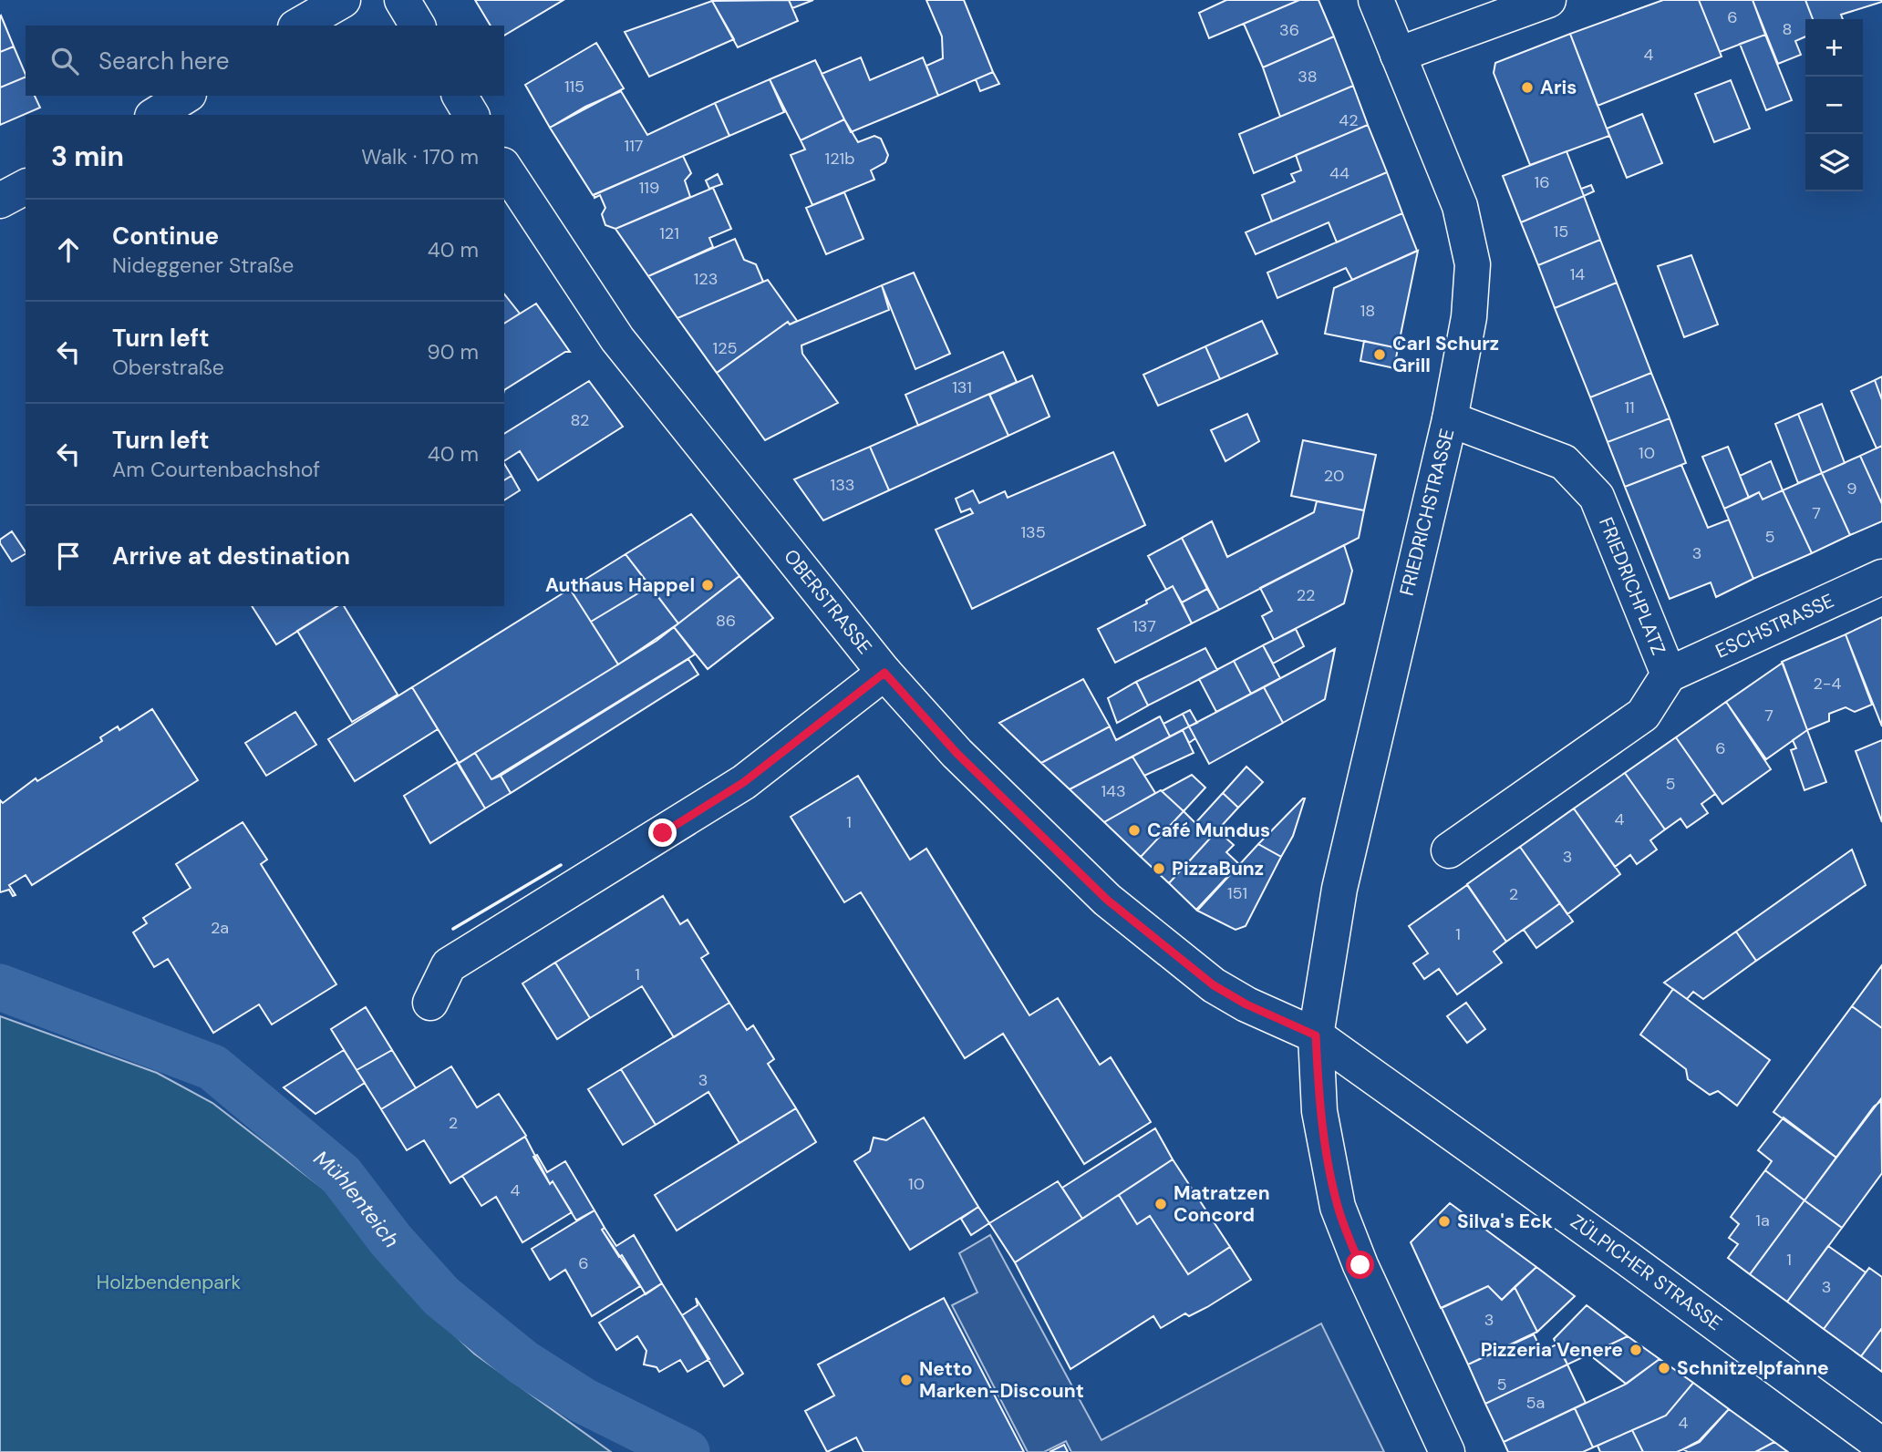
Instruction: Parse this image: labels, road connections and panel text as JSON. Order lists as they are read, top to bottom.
{
  "streets": {
    "main road": [
      "FRIEDRICHSTRASSE",
      "FRIEDRICHPLATZ",
      "OBERSTRASSE",
      "ESCHSTRASSE",
      "ZÜLPICHER STRASSE"
    ]
  },
  "crossings": [
    ["FRIEDRICHSTRASSE", "FRIEDRICHPLATZ"],
    ["FRIEDRICHSTRASSE", "OBERSTRASSE"],
    ["FRIEDRICHSTRASSE", "ZÜLPICHER STRASSE"],
    ["FRIEDRICHPLATZ", "ESCHSTRASSE"],
    ["OBERSTRASSE", "ZÜLPICHER STRASSE"]
  ],
  "water": ["Mühlenteich"],
  "parks": ["Holzbendenpark"],
  "places": [
    "Aris",
    "Carl Schurz Grill",
    "Authaus Happel",
    "Café Mundus",
    "PizzaBunz",
    "Matratzen Concord",
    "Silva's Eck",
    "Pizzeria Venere",
    "Schnitzelpfanne",
    "Netto Marken-Discount"
  ],
  "house_numbers": [
    "6",
    "8",
    "36",
    "4",
    "38",
    "115",
    "42",
    "117",
    "121b",
    "44",
    "16",
    "119",
    "15",
    "121",
    "14",
    "123",
    "18",
    "125",
    "131",
    "11",
    "82",
    "10",
    "20",
    "133",
    "9",
    "7",
    "135",
    "5",
    "3",
    "22",
    "86",
    "137",
    "2-4",
    "7",
    "6",
    "5",
    "143",
    "4",
    "1",
    "3",
    "151",
    "2",
    "2a",
    "1",
    "1",
    "3",
    "2",
    "10",
    "4",
    "1a",
    "1",
    "6",
    "3",
    "3",
    "5",
    "5a",
    "4"
  ],
  "page": {
    "map_buttons": ["+", "−"],
    "search": "Search here",
    "heading": ["3 min", "Walk · 170 m"],
    "list": [
      ["Continue", "Nideggener Straße", "40 m"],
      ["Turn left", "Oberstraße", "90 m"],
      ["Turn left", "Am Courtenbachshof", "40 m"],
      "Arrive at destination"
    ]
  }
}
